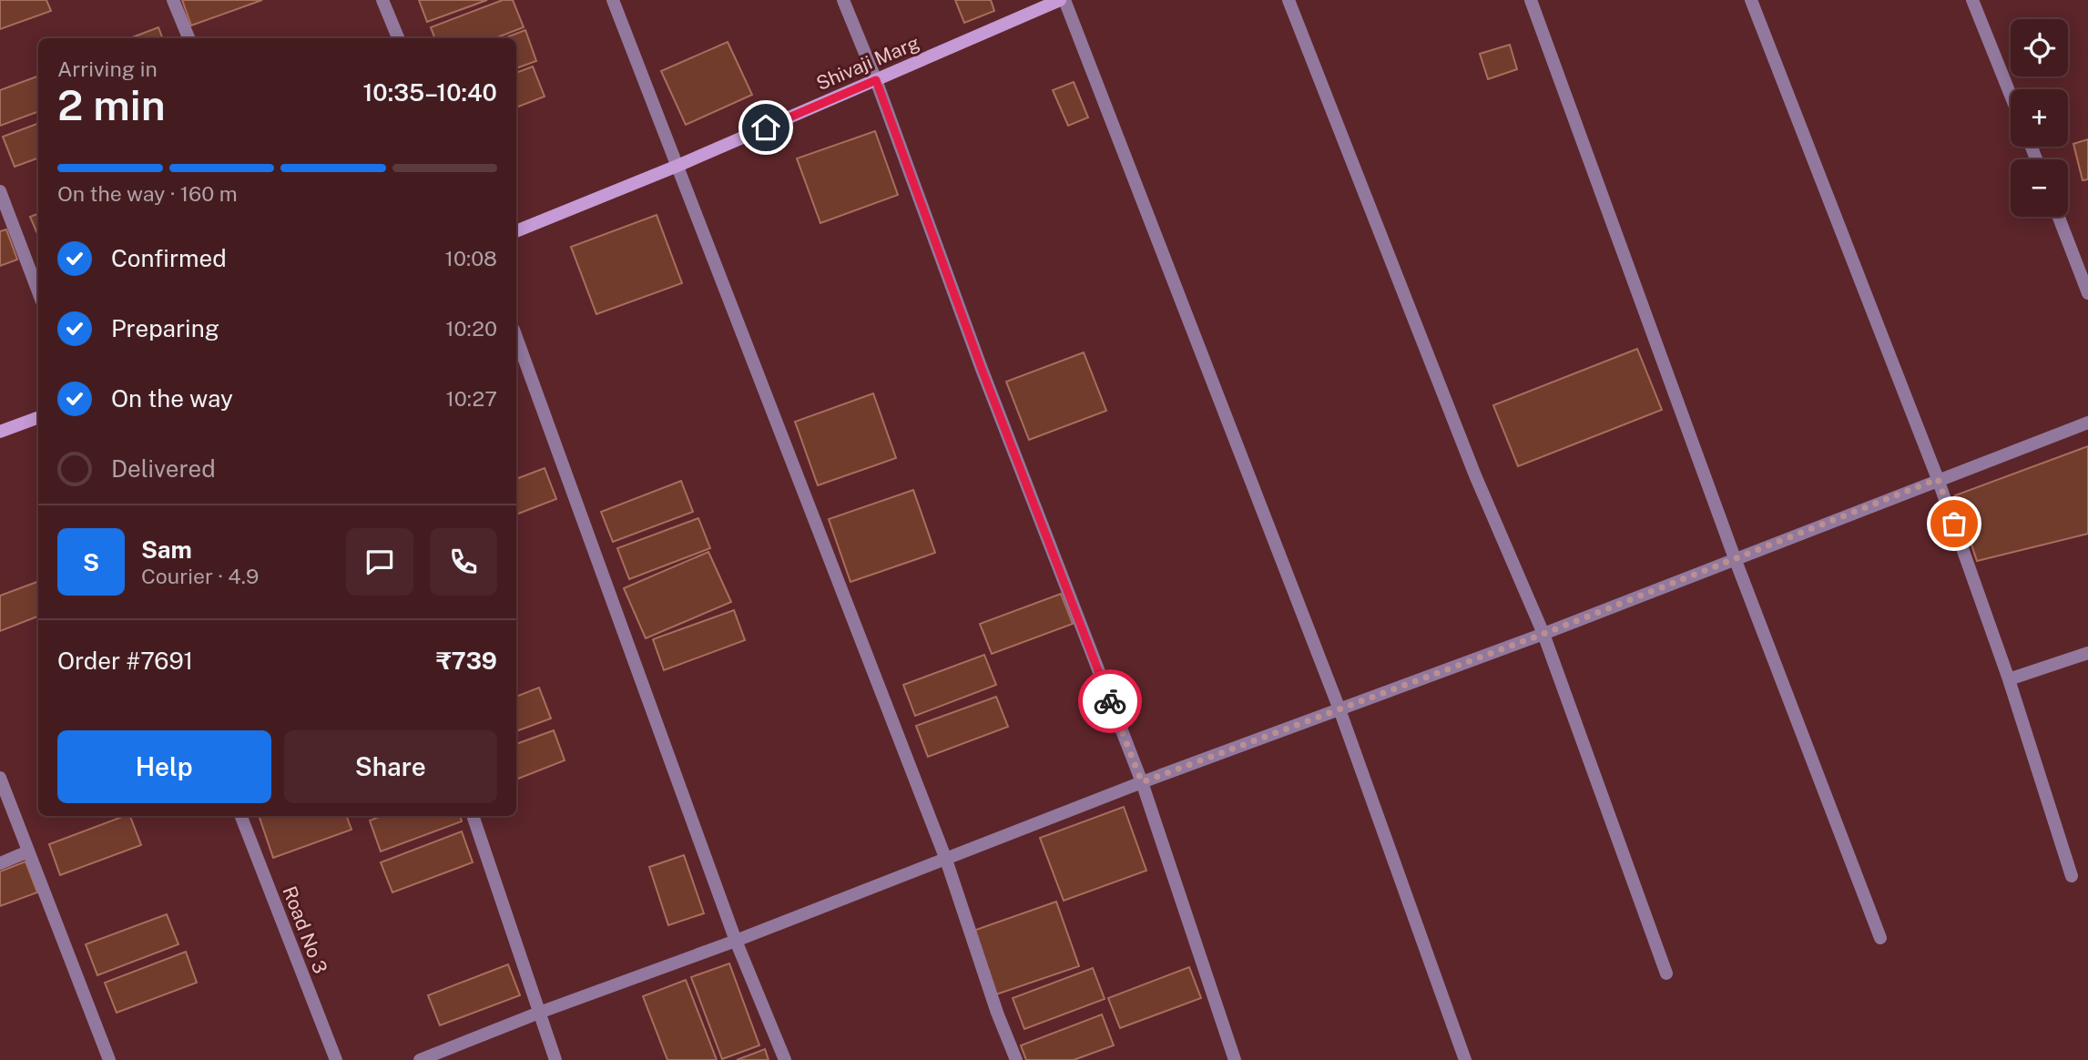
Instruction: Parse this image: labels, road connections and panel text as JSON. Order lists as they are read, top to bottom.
{
  "streets": {
    "street": ["Shivaji Marg", "Road No 3"]
  },
  "page": {
    "map_buttons": ["+", "−"],
    "heading": ["2 min", "Arriving in", "10:35–10:40"],
    "panel": [
      "Sam",
      "Courier · 4.9",
      "Order #7691",
      "₹739"
    ],
    "bar": "On the way · 160 m",
    "list": [
      ["Confirmed", "10:08"],
      ["Preparing", "10:20"],
      ["On the way", "10:27"],
      "Delivered"
    ],
    "round": "S",
    "buttons": ["Help", "Share"]
  }
}
